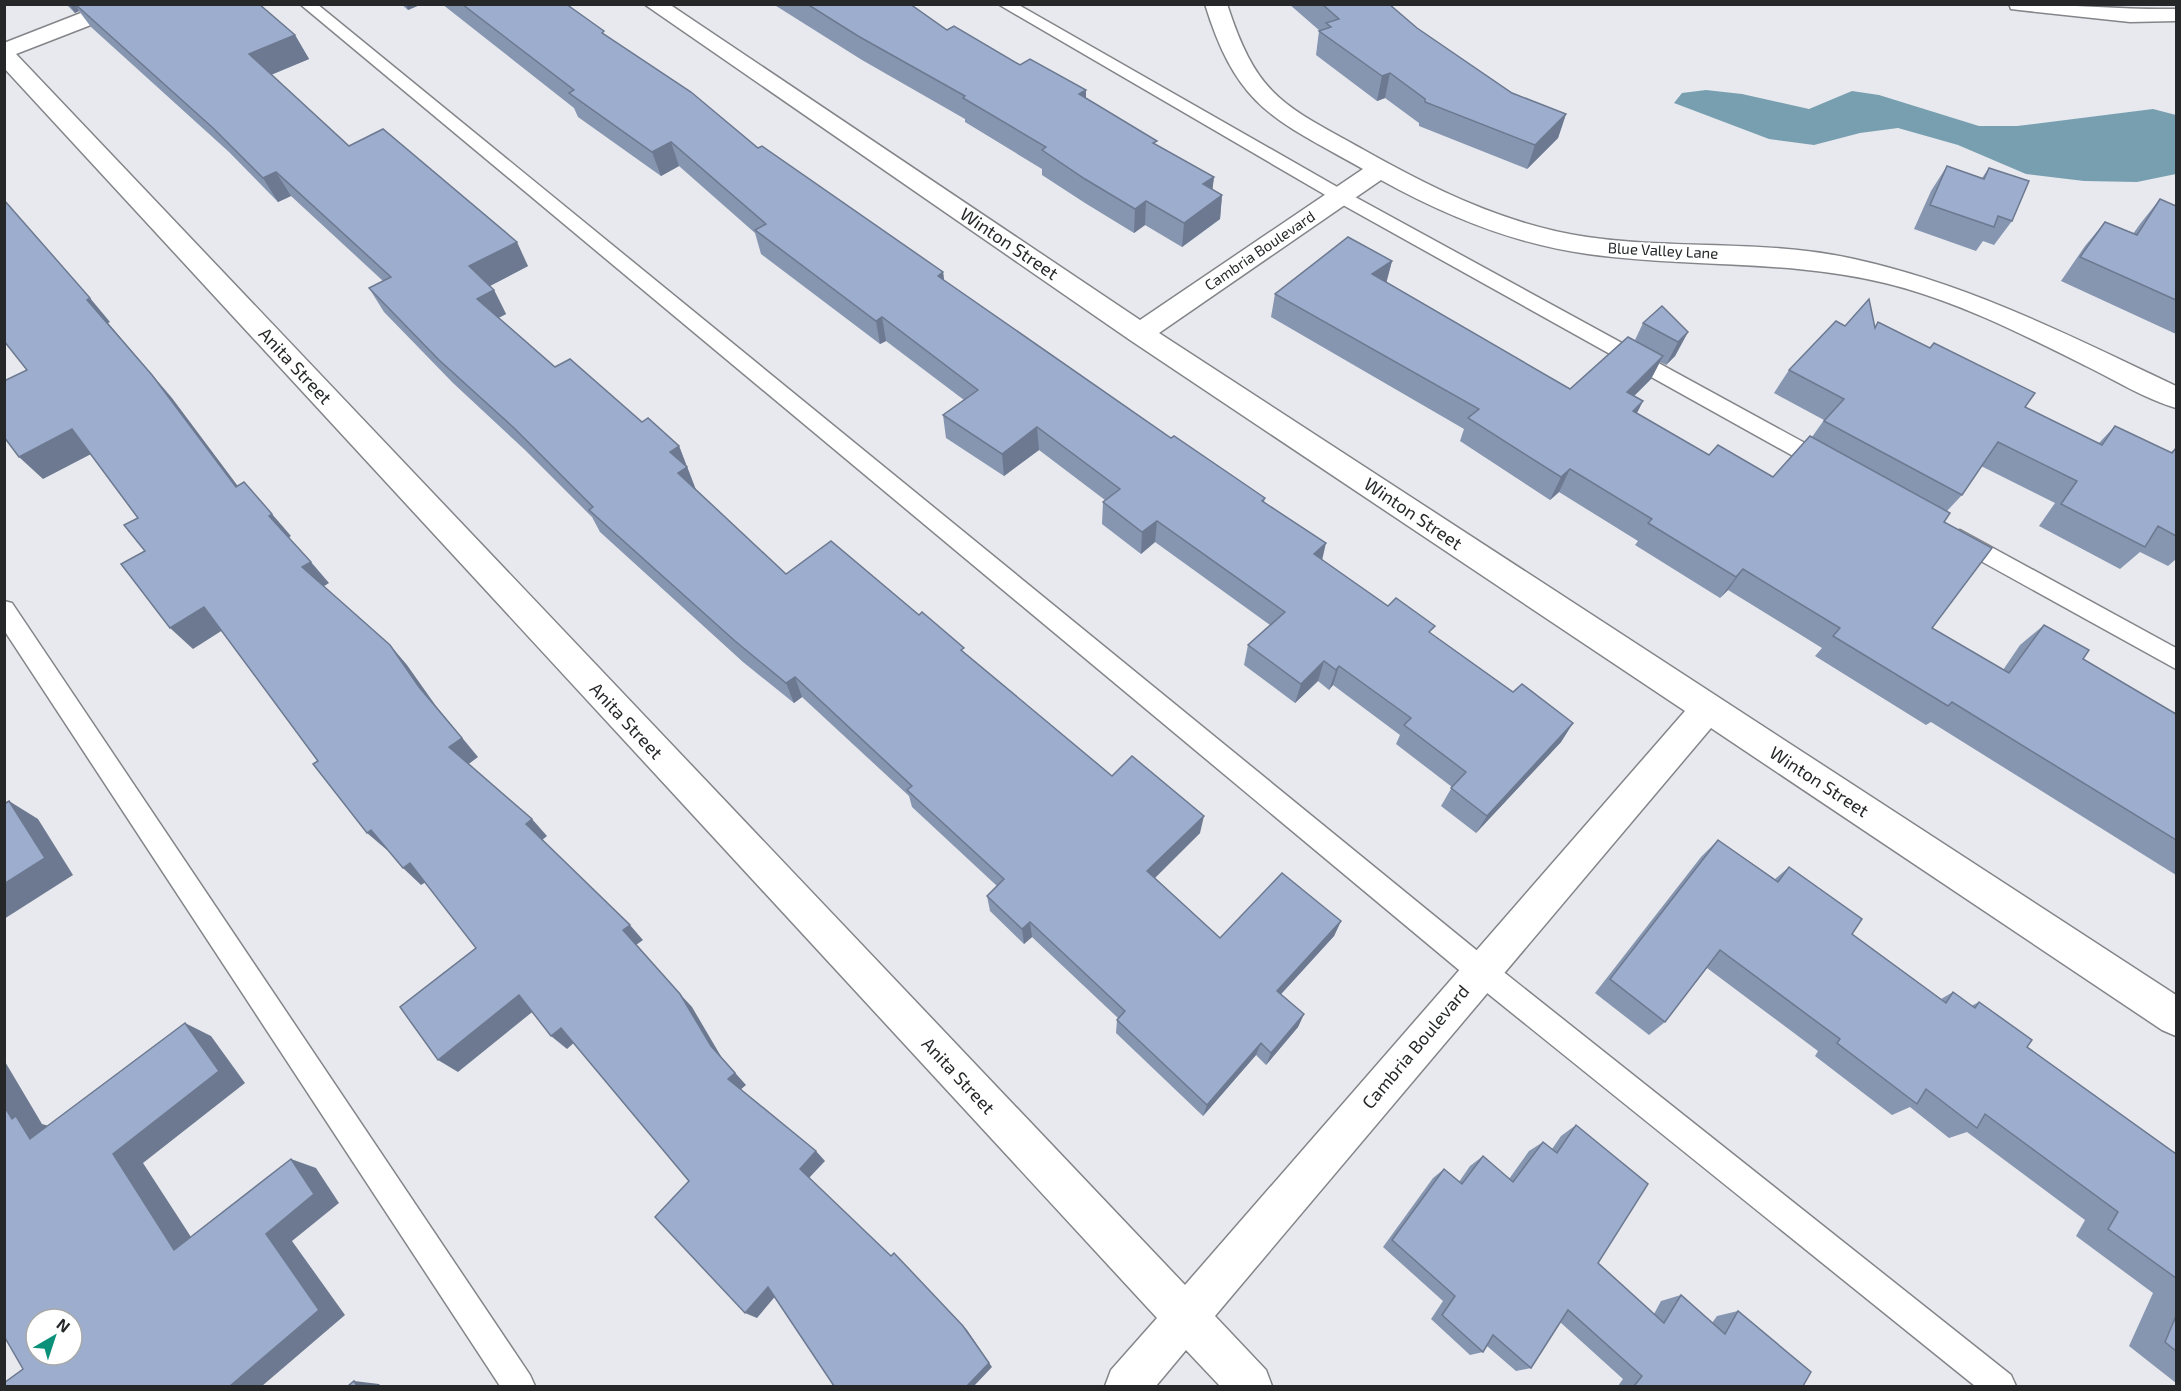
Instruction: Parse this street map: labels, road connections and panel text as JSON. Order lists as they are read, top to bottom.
{
  "streets": {
    "street": [
      "Winton Street",
      "Cambria Boulevard",
      "Blue Valley Lane",
      "Anita Street"
    ]
  },
  "crossings": [
    ["Winton Street", "Cambria Boulevard"],
    ["Cambria Boulevard", "Blue Valley Lane"],
    ["Cambria Boulevard", "Anita Street"]
  ],
  "north": "top right"
}
